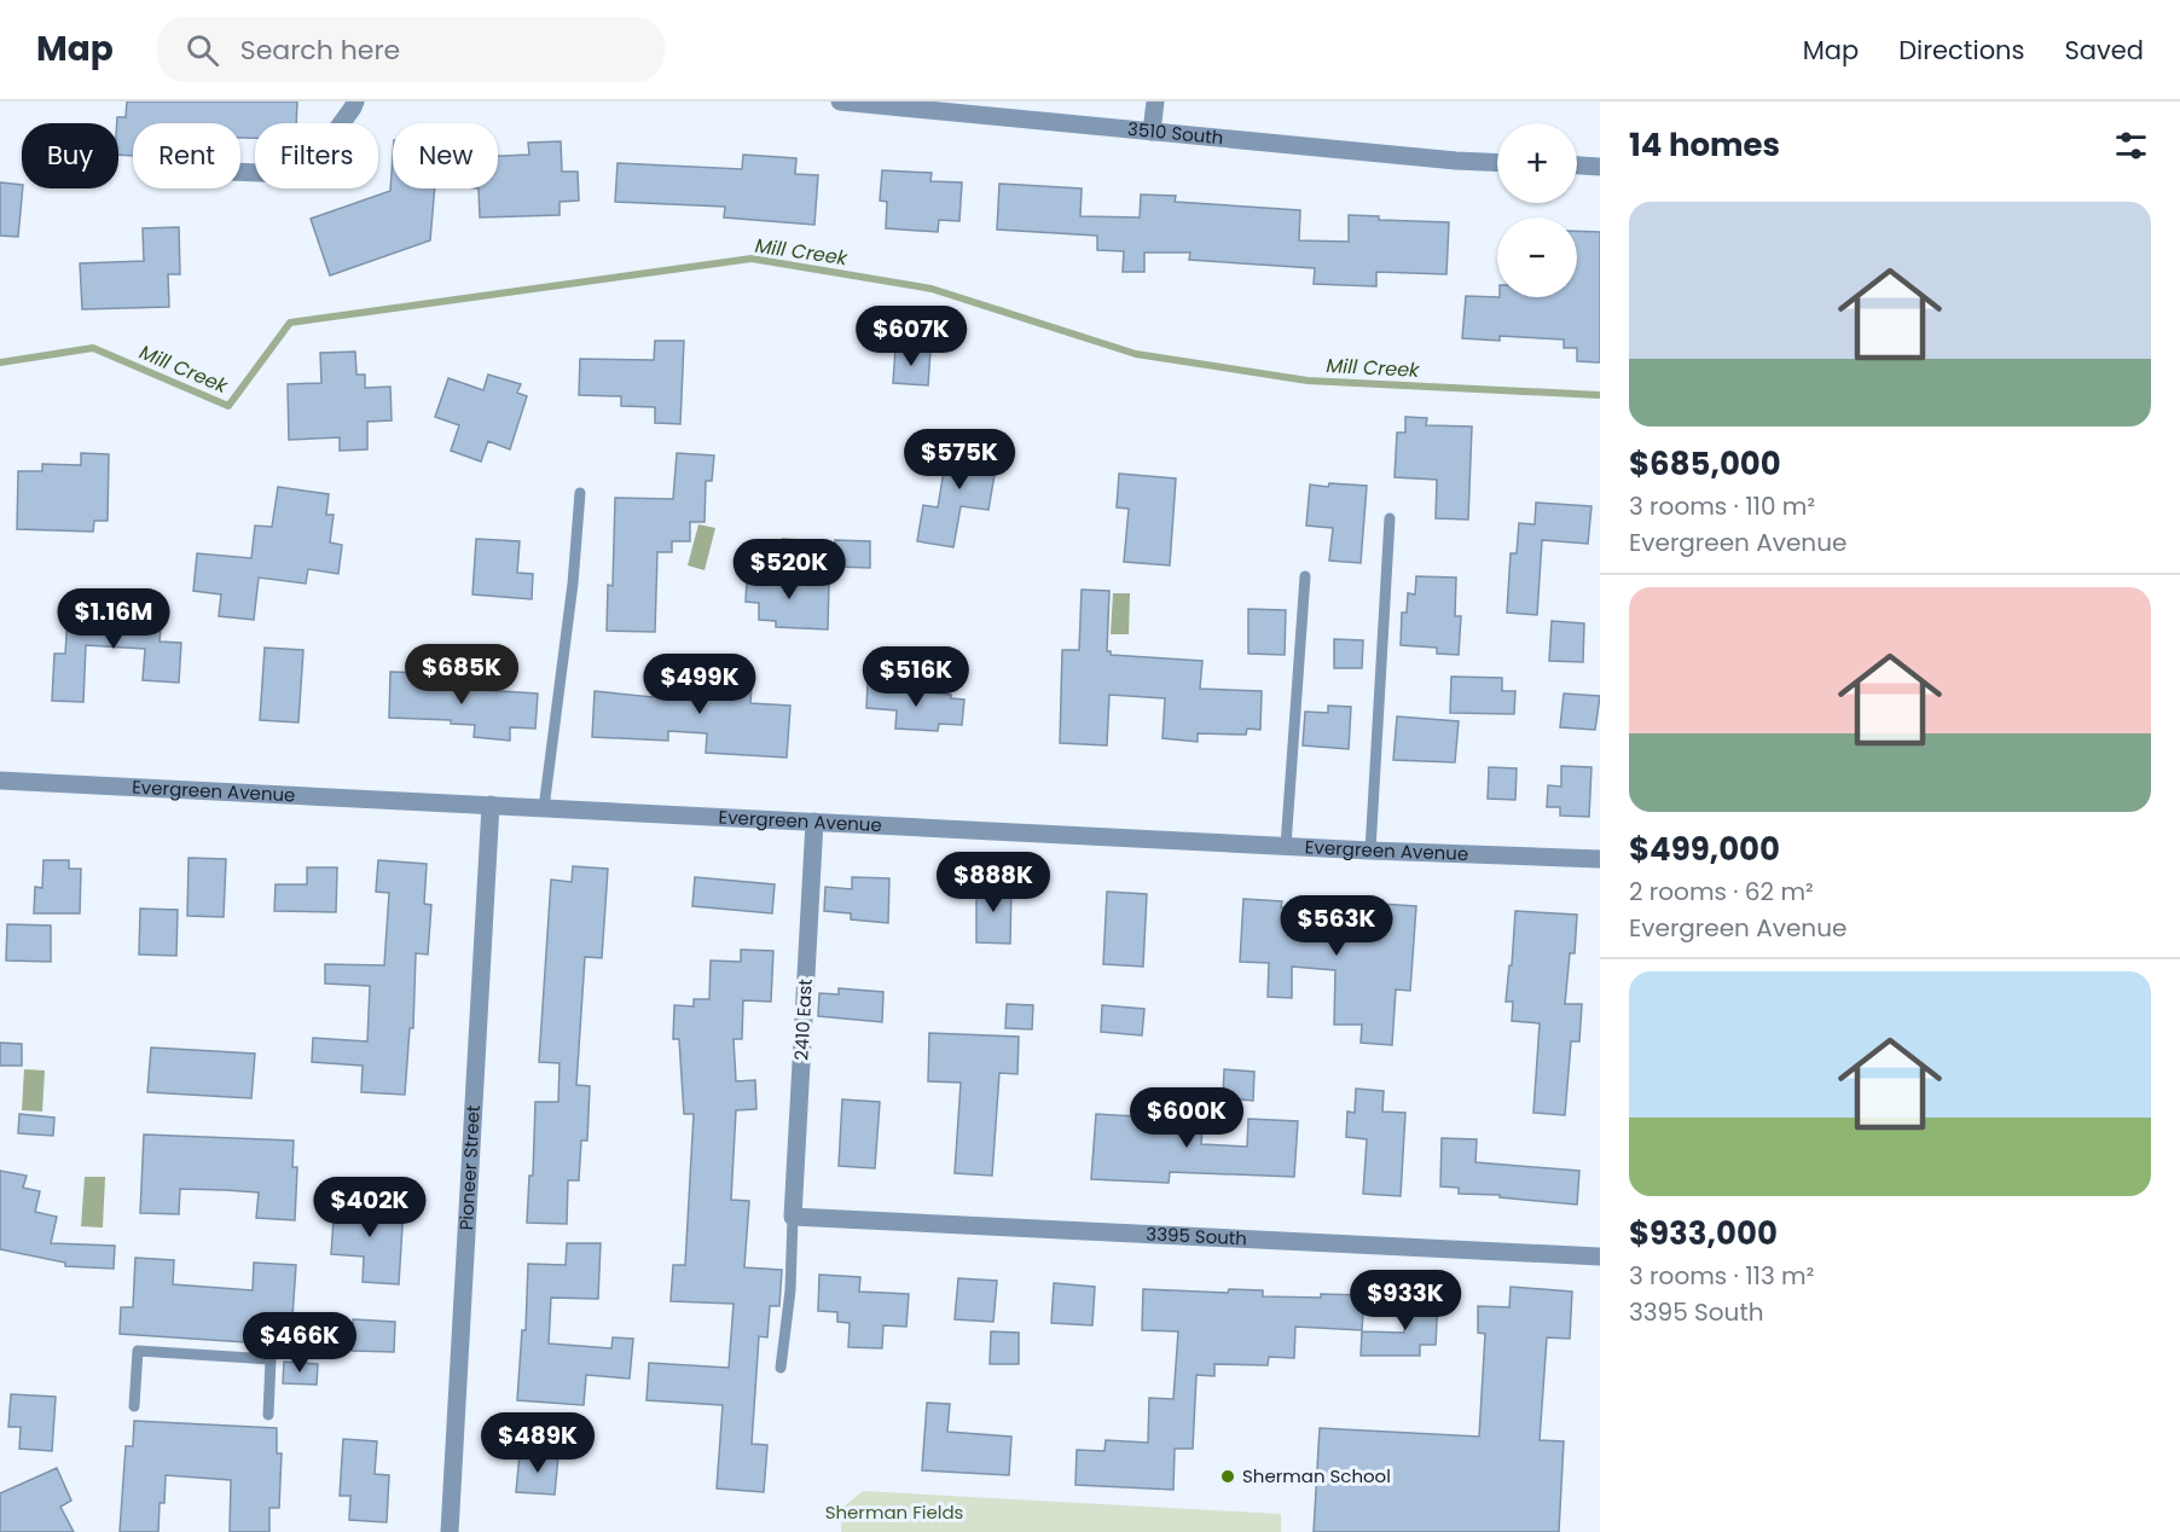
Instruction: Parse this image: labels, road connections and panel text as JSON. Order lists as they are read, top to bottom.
{
  "streets": {
    "street": [
      "3510 South",
      "Evergreen Avenue",
      "2410 East",
      "Pioneer Street",
      "3395 South"
    ]
  },
  "crossings": [
    ["Evergreen Avenue", "2410 East"],
    ["Evergreen Avenue", "Pioneer Street"],
    ["2410 East", "3395 South"]
  ],
  "water": ["Mill Creek"],
  "parks": ["Sherman Fields"],
  "places": ["Sherman School"],
  "page": {
    "header": "Map",
    "search": "Search here",
    "nav": ["Map", "Directions", "Saved"],
    "heading": "14 homes",
    "map_buttons": ["+", "−"],
    "chip": [
      "Buy",
      "Rent",
      "Filters",
      "New"
    ],
    "list": [
      {
        "name": "$685,000",
        "note": "3 rooms · 110 m² · Evergreen Avenue"
      },
      {
        "name": "$499,000",
        "note": "2 rooms · 62 m² · Evergreen Avenue"
      },
      {
        "name": "$933,000",
        "note": "3 rooms · 113 m² · 3395 South"
      }
    ],
    "price": [
      "$607K",
      "$575K",
      "$520K",
      "$1.16M",
      "$685K",
      "$516K",
      "$499K",
      "$888K",
      "$563K",
      "$600K",
      "$402K",
      "$933K",
      "$466K",
      "$489K"
    ]
  }
}
